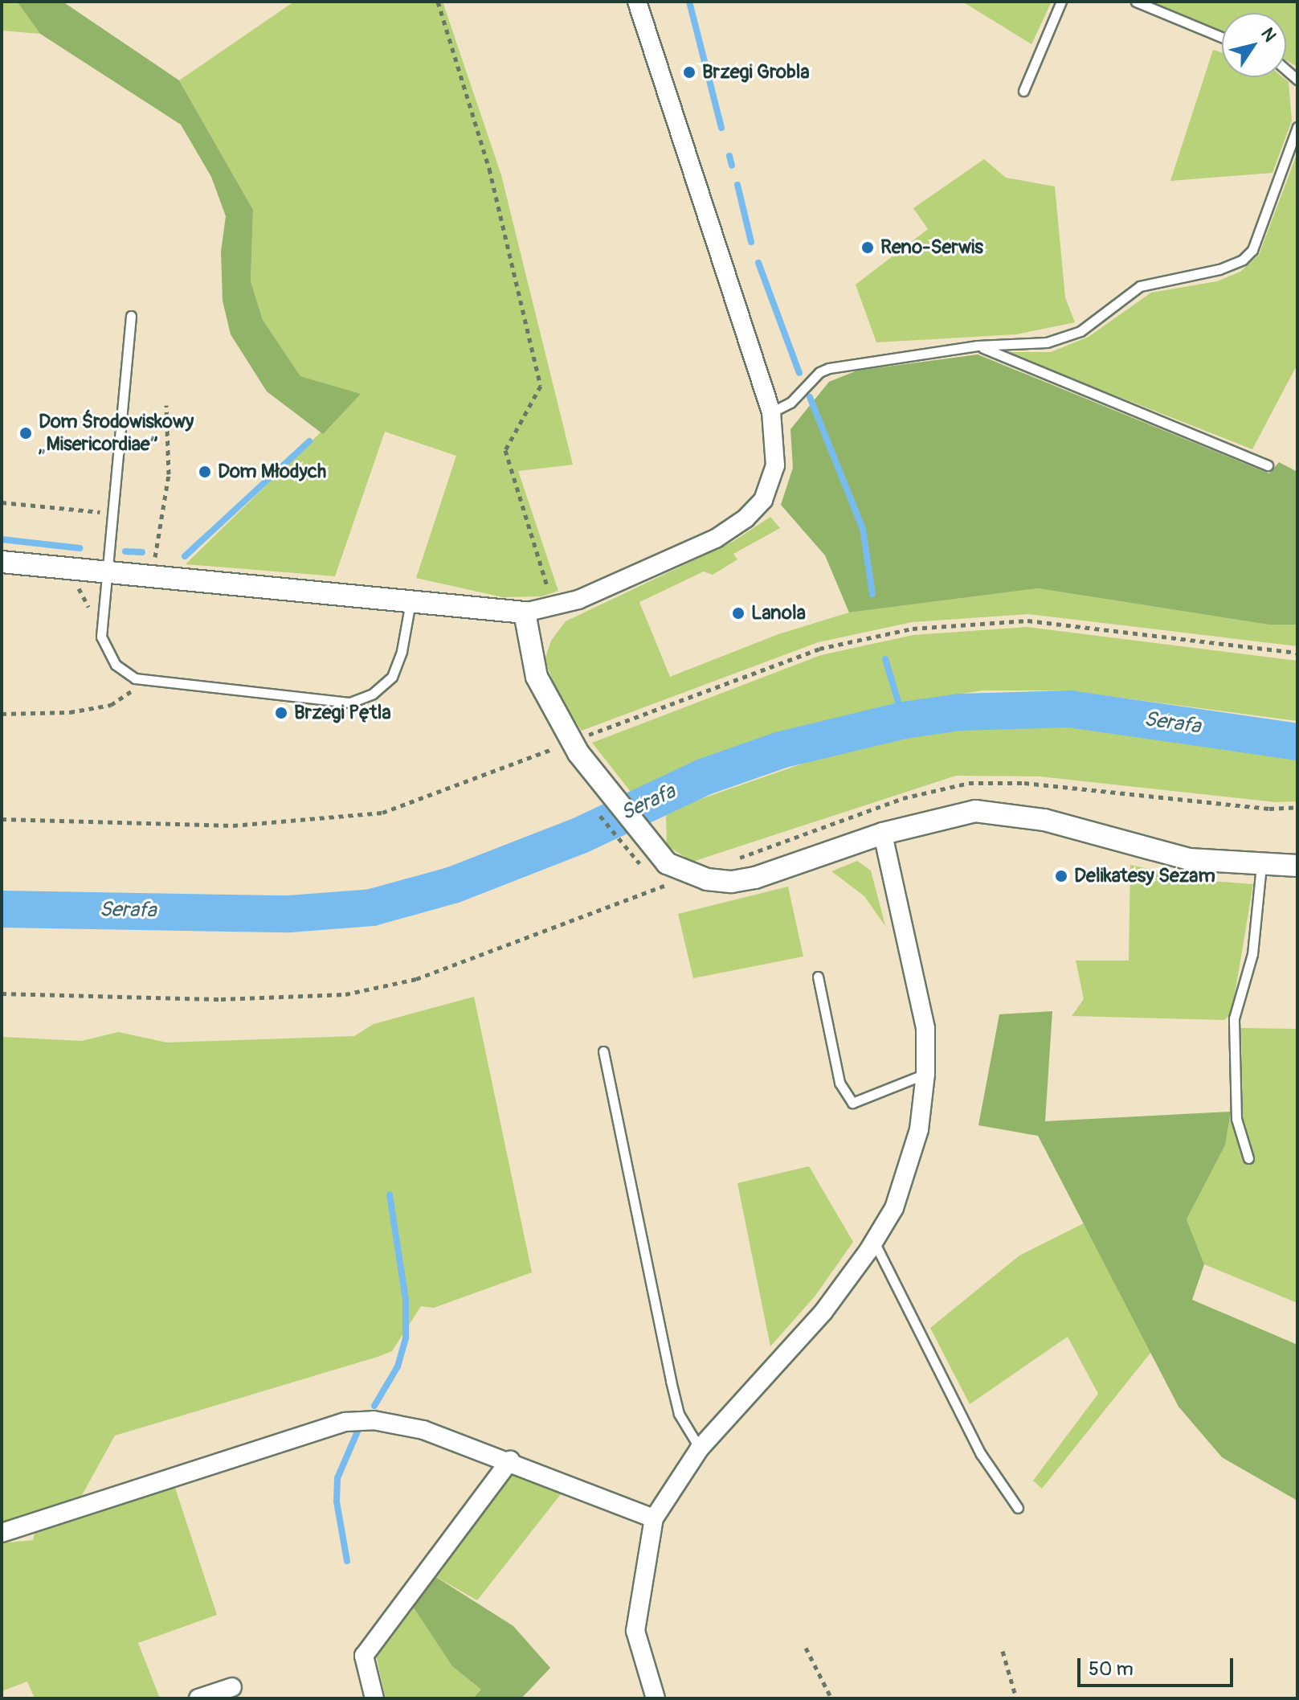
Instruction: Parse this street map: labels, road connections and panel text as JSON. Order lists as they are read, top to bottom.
{
  "water": ["Serafa"],
  "places": [
    "Brzegi Grobla",
    "Reno-Serwis",
    "Dom Środowiskowy „Misericordiae”",
    "Dom Młodych",
    "Lanola",
    "Brzegi Pętla",
    "Delikatesy Sezam"
  ],
  "scale_bar": "50 m",
  "north": "top right"
}
